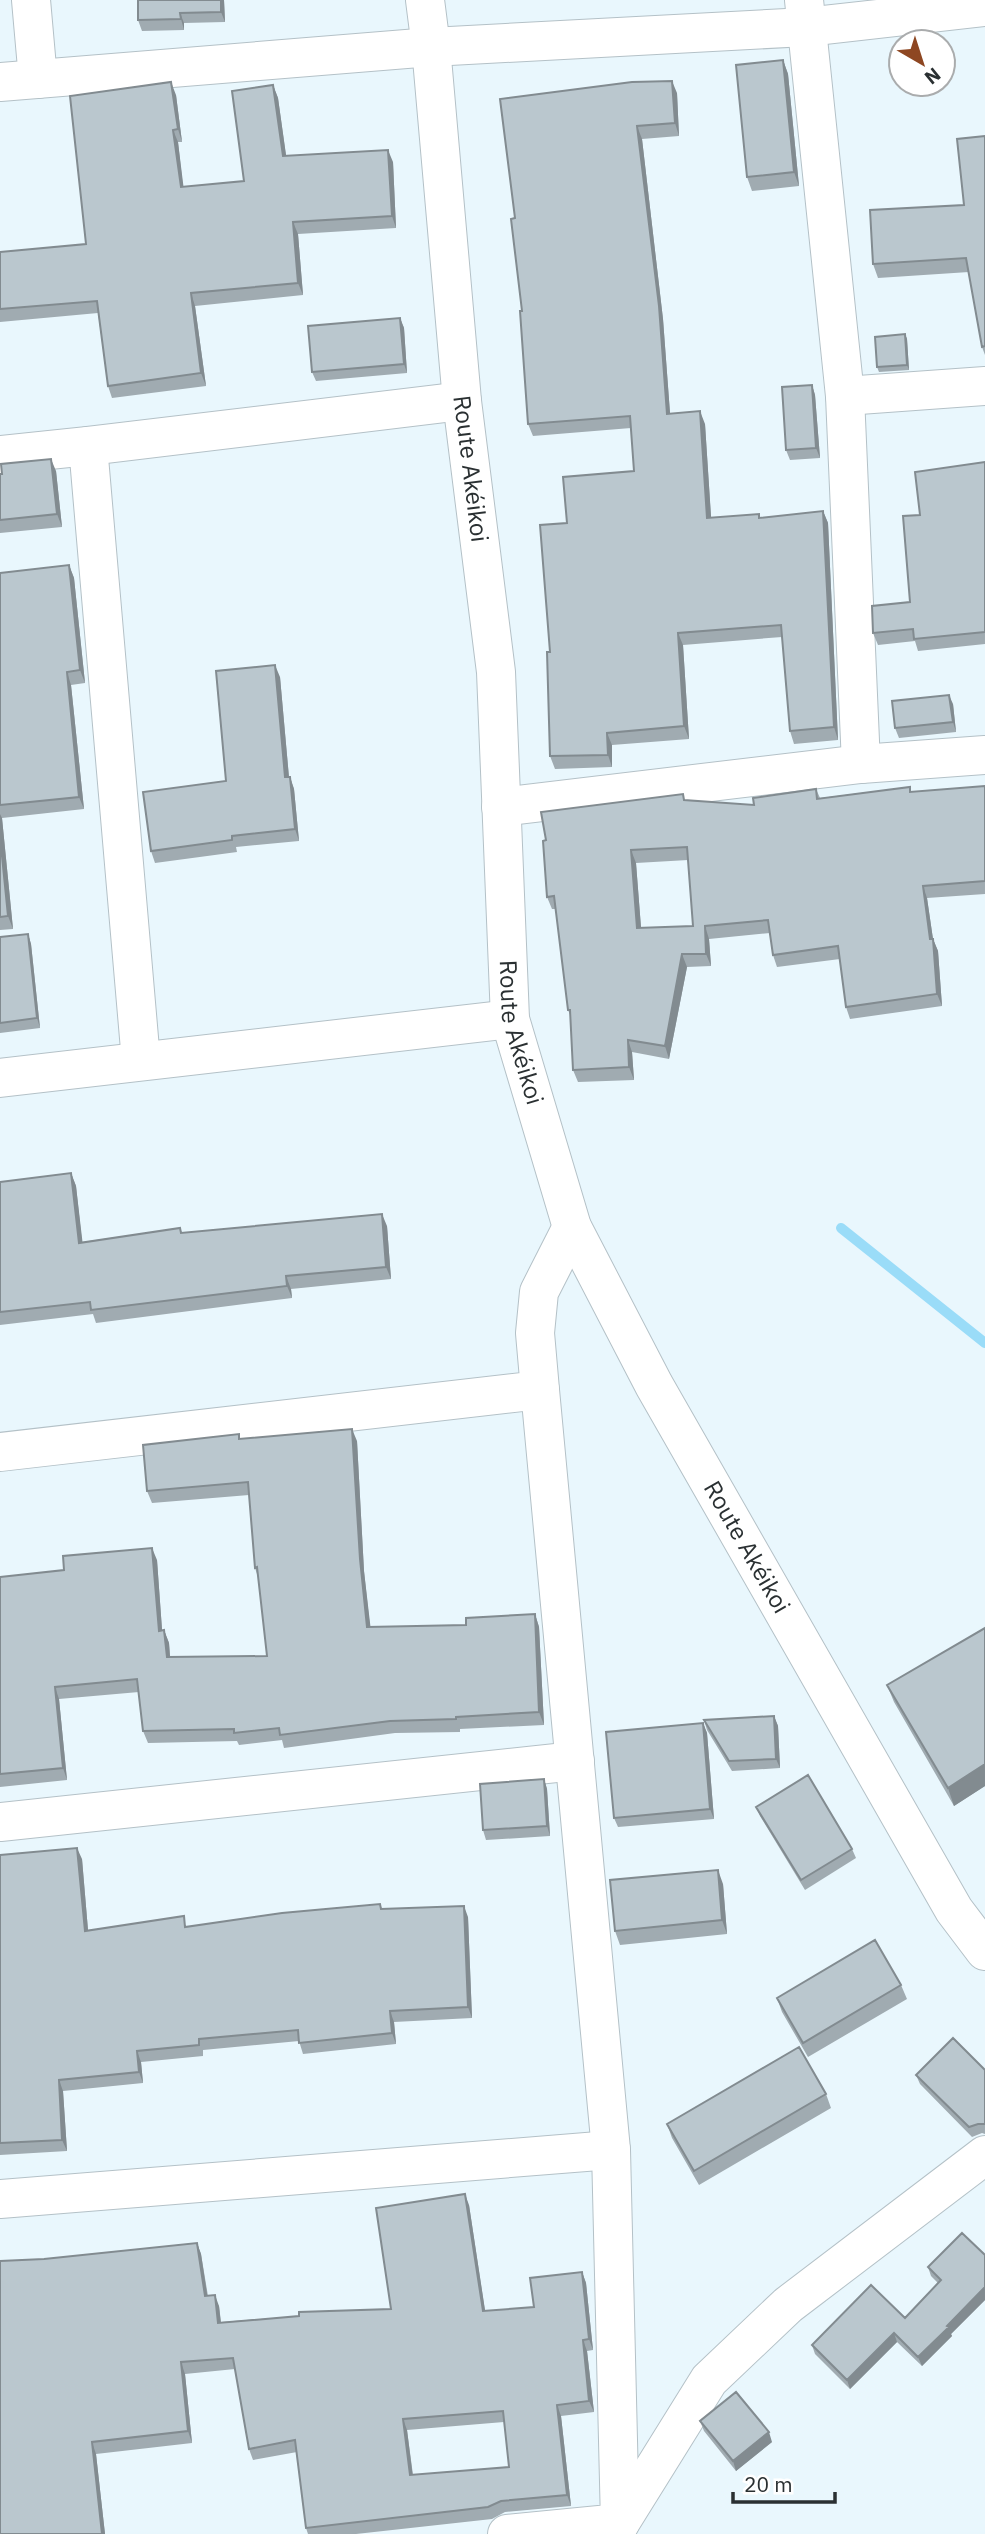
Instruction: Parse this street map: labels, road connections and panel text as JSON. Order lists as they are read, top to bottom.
{
  "streets": {
    "street": ["Route Akéikoi"]
  },
  "scale_bar": "20 m",
  "north": "bottom right"
}
